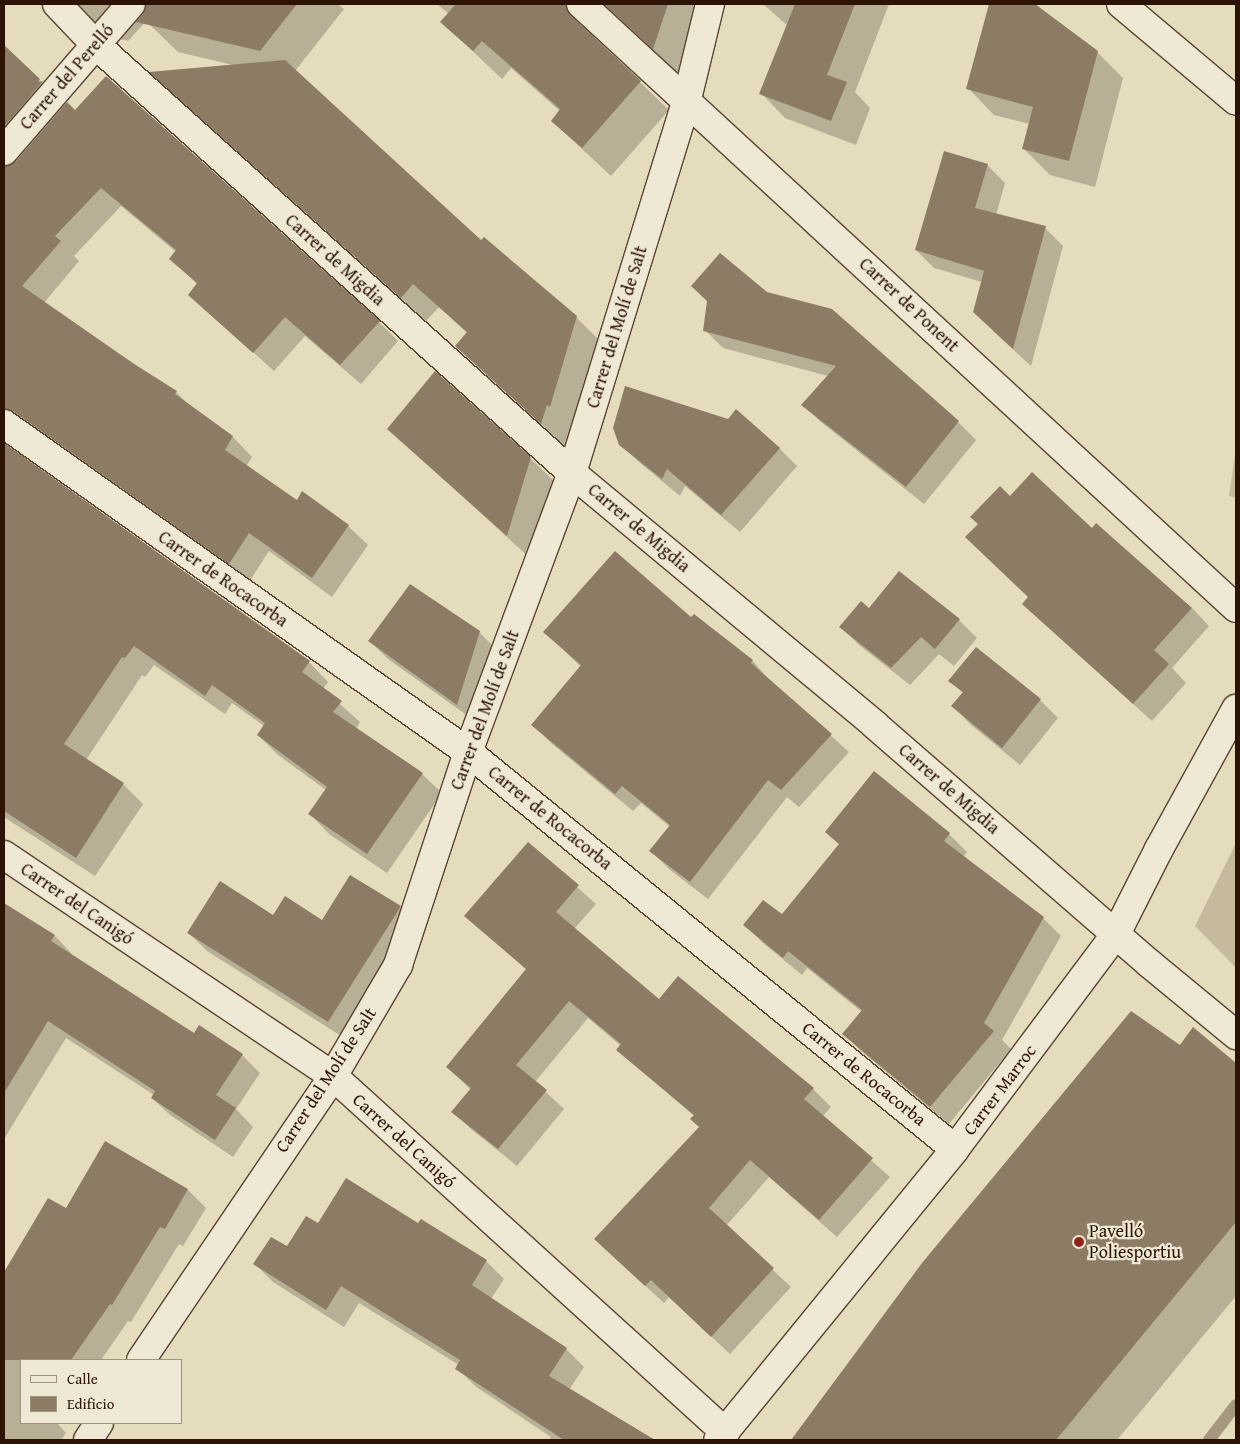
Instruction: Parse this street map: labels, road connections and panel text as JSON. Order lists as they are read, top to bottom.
{
  "streets": {
    "street": [
      "Carrer del Perelló",
      "Carrer de Migdia",
      "Carrer de Ponent",
      "Carrer del Molí de Salt",
      "Carrer de Rocacorba",
      "Carrer del Canigó",
      "Carrer Marroc"
    ]
  },
  "crossings": [
    ["Carrer del Perelló", "Carrer de Migdia"],
    ["Carrer de Migdia", "Carrer del Molí de Salt"],
    ["Carrer de Migdia", "Carrer Marroc"],
    ["Carrer de Ponent", "Carrer del Molí de Salt"],
    ["Carrer del Molí de Salt", "Carrer de Rocacorba"],
    ["Carrer del Molí de Salt", "Carrer del Canigó"],
    ["Carrer de Rocacorba", "Carrer Marroc"],
    ["Carrer del Canigó", "Carrer Marroc"]
  ],
  "places": ["Pavelló Poliesportiu"],
  "legend": ["Calle", "Edificio"]
}
